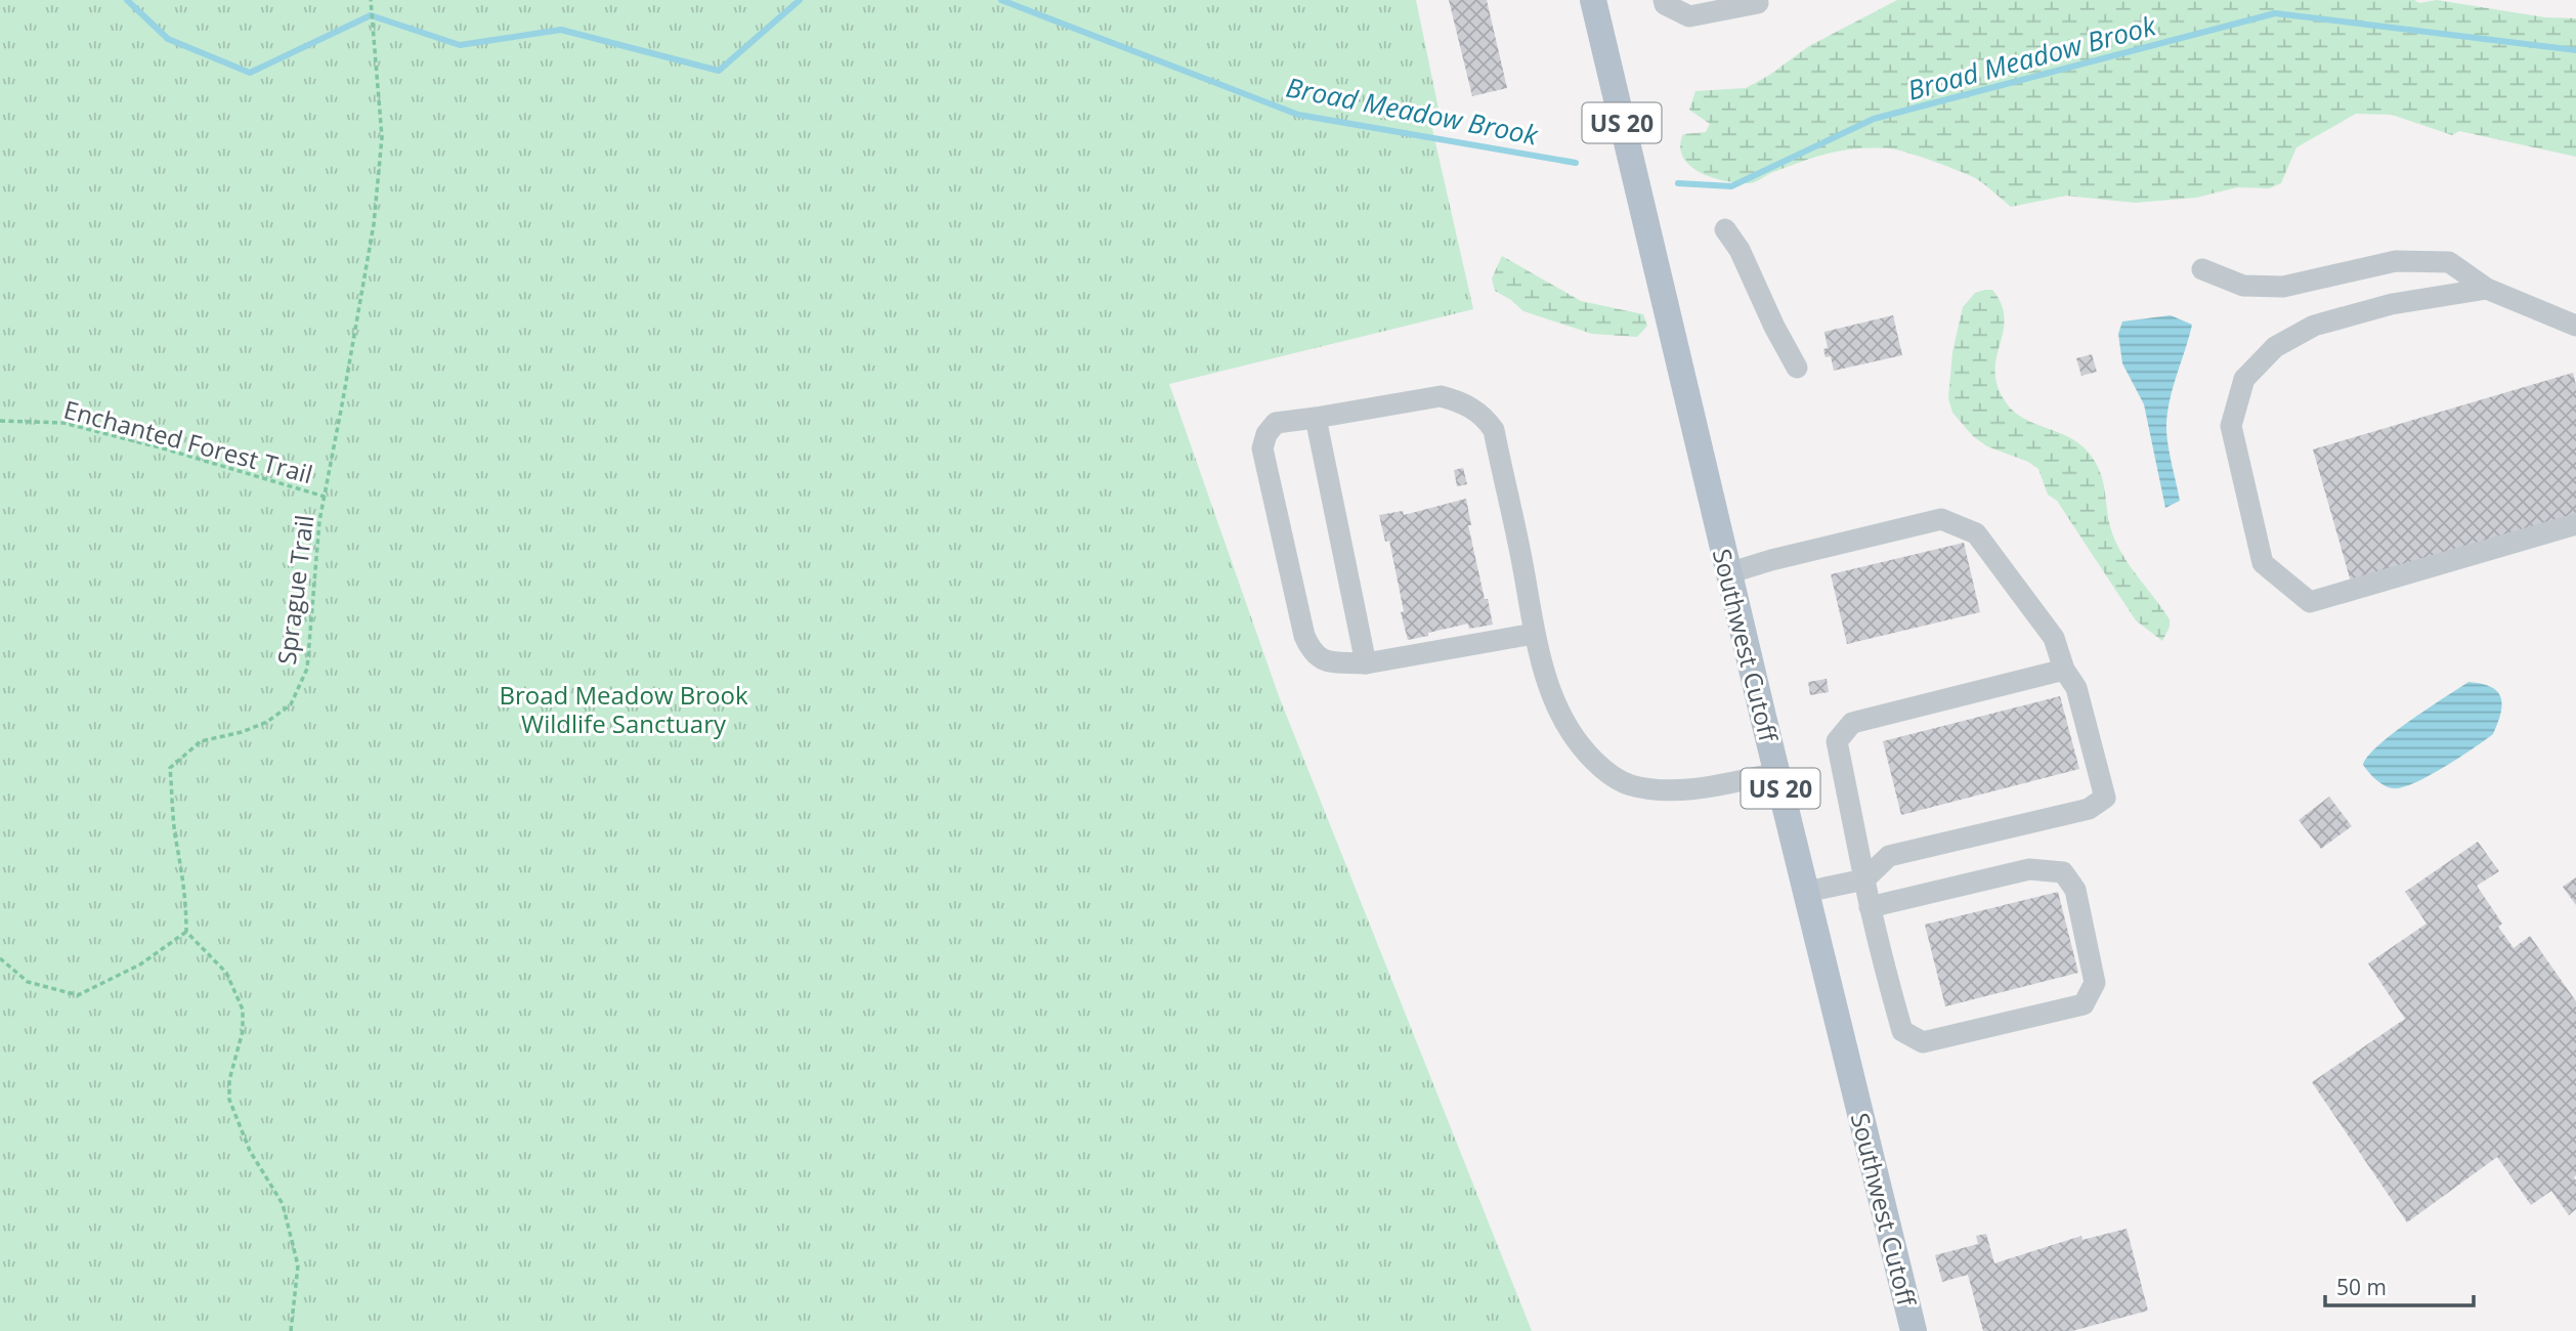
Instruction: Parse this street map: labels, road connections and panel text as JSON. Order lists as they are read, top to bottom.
{
  "streets": {
    "main road": ["US 20", "Southwest Cutoff"],
    "path": ["Enchanted Forest Trail", "Sprague Trail"]
  },
  "crossings": [
    ["Enchanted Forest Trail", "Sprague Trail"]
  ],
  "water": ["Broad Meadow Brook"],
  "parks": ["Broad Meadow Brook Wildlife Sanctuary"],
  "scale_bar": "50 m"
}
